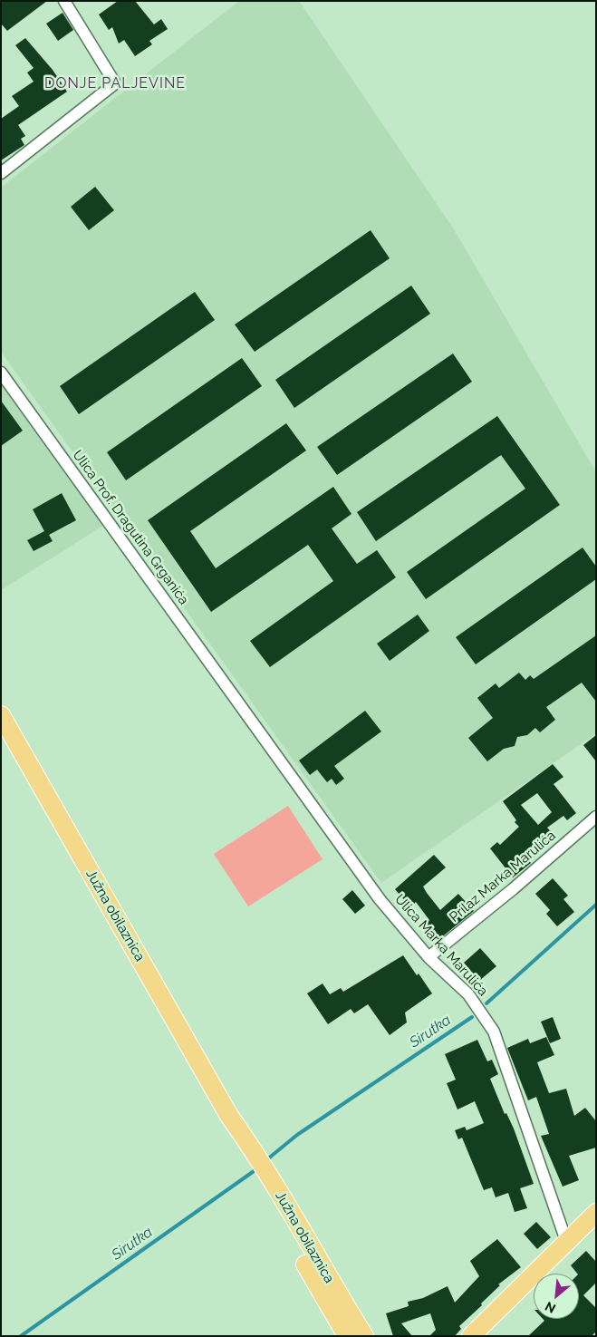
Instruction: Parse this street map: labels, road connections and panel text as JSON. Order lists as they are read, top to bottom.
{
  "streets": {
    "main road": ["Južna obilaznica"],
    "street": ["Ulica Prof. Dragutina Grganića", "Prilaz Marka Marulića", "Ulica Marka Marulića"]
  },
  "crossings": [
    ["Ulica Prof. Dragutina Grganića", "Ulica Marka Marulića"],
    ["Prilaz Marka Marulića", "Ulica Marka Marulića"]
  ],
  "districts": ["DONJE PALJEVINE"],
  "water": ["Sirutka"],
  "north": "bottom left"
}
